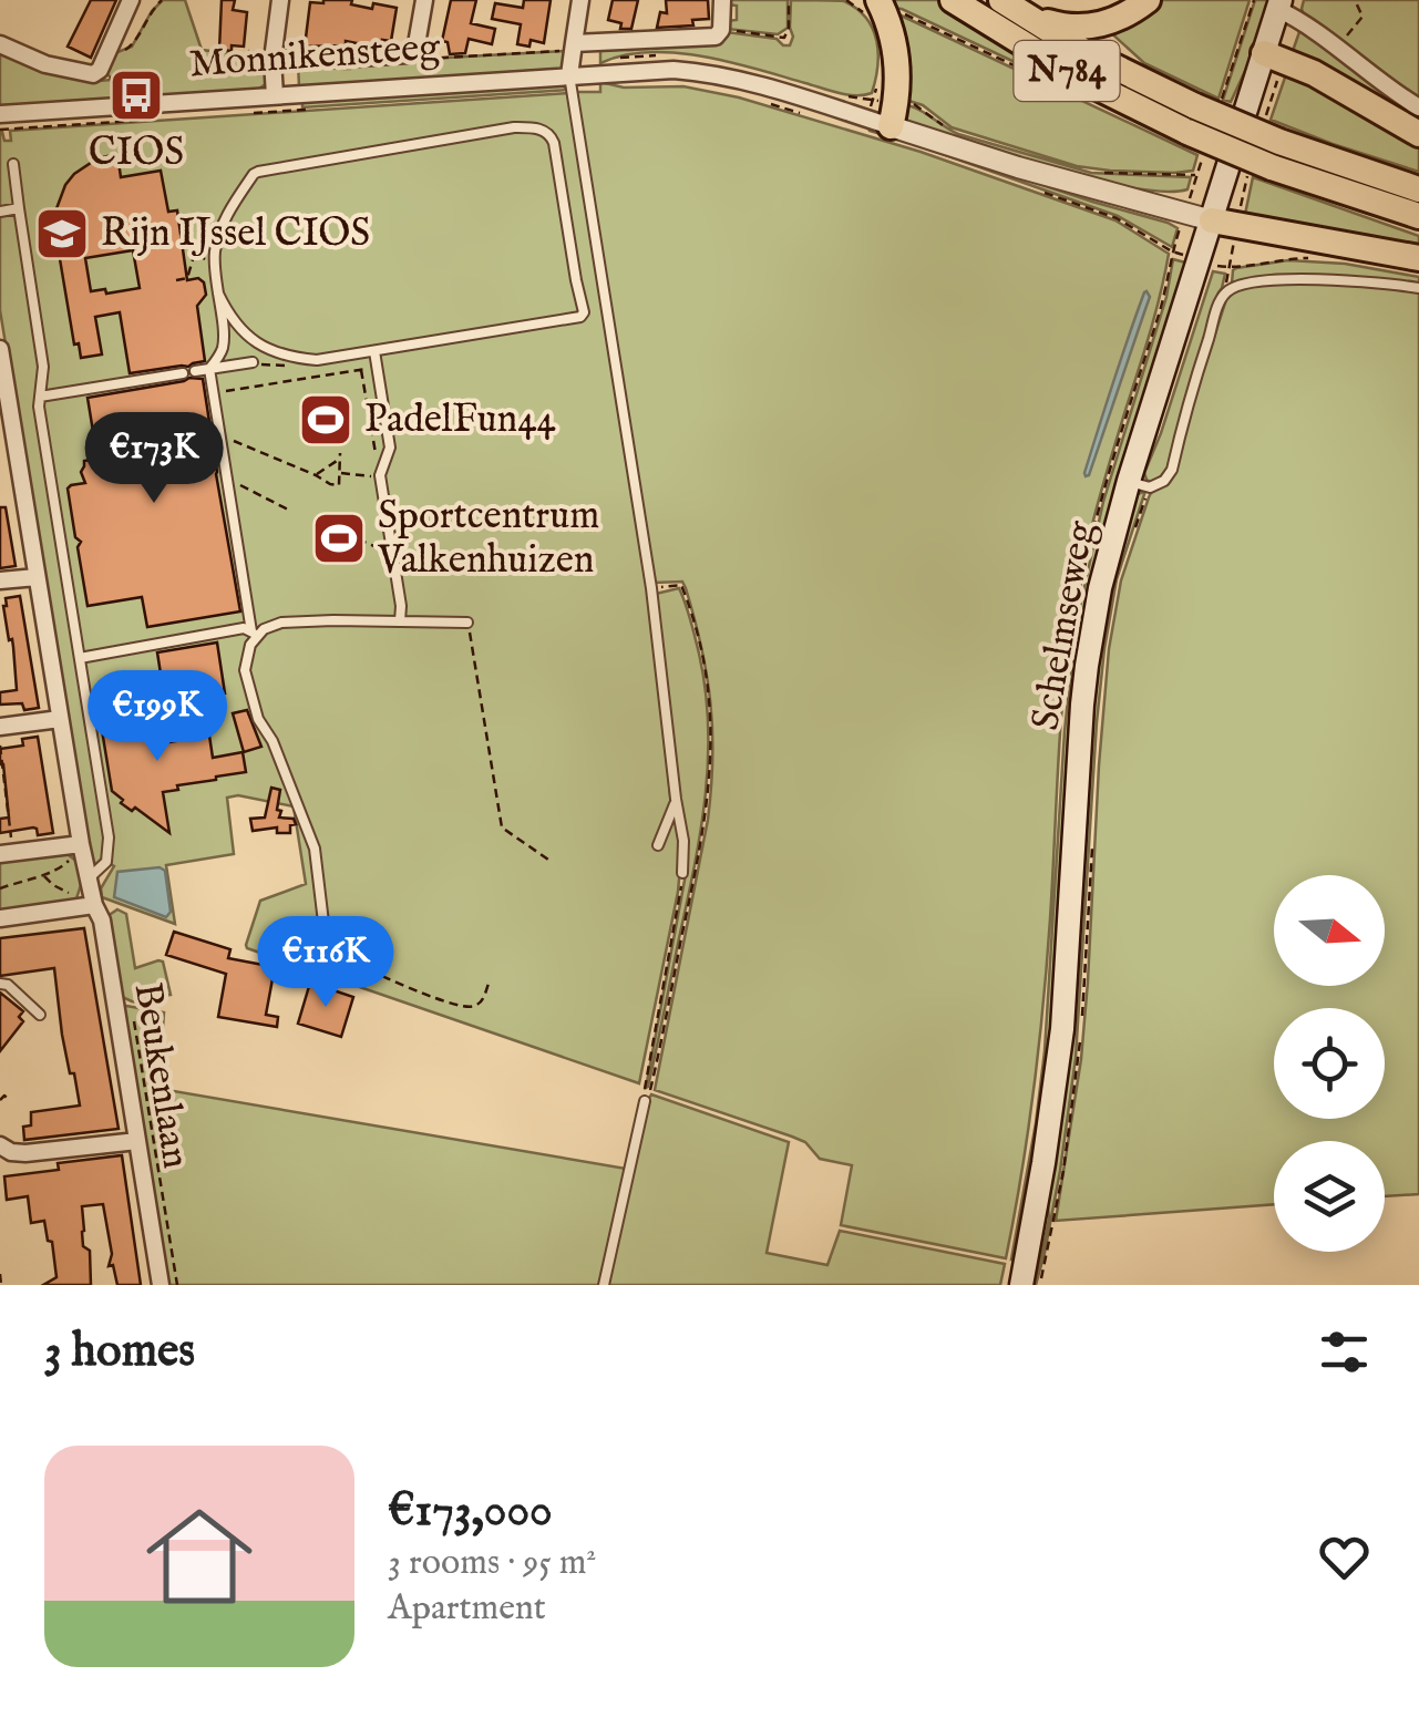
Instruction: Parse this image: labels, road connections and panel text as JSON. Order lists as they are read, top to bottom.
{
  "streets": {
    "main road": ["N784", "Schelmseweg"],
    "street": ["Monnikensteeg", "Beukenlaan"]
  },
  "crossings": [
    ["Monnikensteeg", "Schelmseweg"]
  ],
  "places": {
    "bus stop": ["CIOS"],
    "school or university": ["Rijn IJssel CIOS"],
    "sports": ["PadelFun44", "Sportcentrum Valkenhuizen"]
  },
  "north": "right",
  "page": {
    "price": ["€173K", "€199K", "€116K"],
    "heading": "3 homes",
    "list": [
      {
        "name": "€173,000",
        "note": "3 rooms · 95 m² · Apartment"
      }
    ]
  }
}
